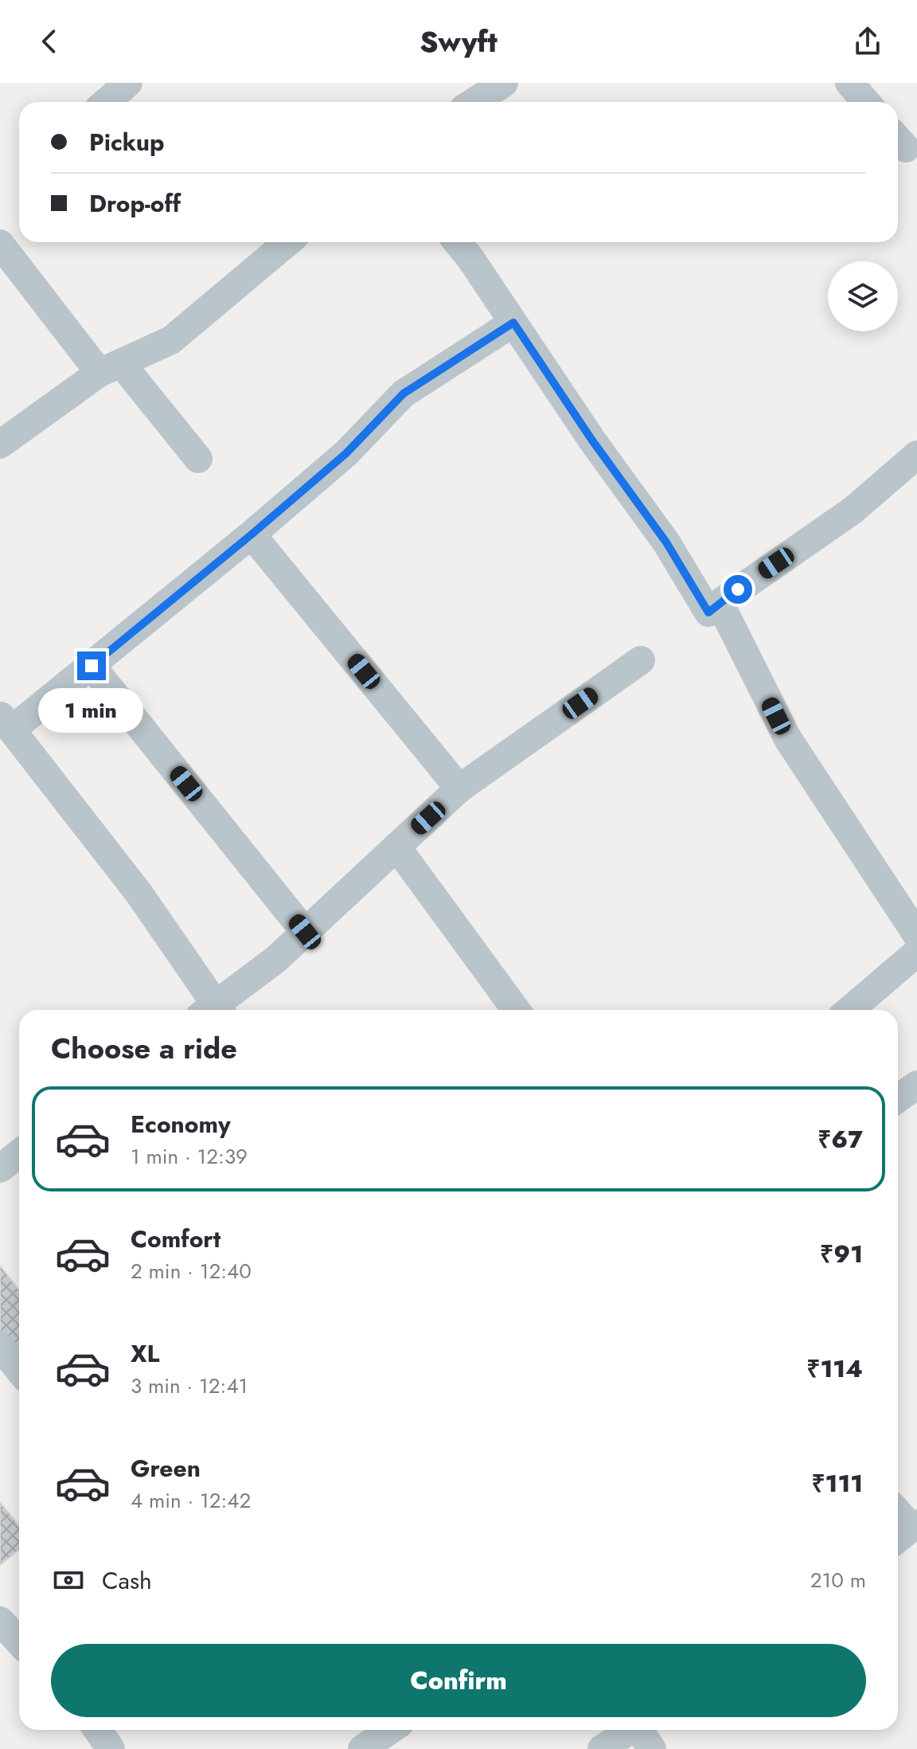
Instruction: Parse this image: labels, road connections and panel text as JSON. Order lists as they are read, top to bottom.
{
  "page": {
    "header": "Swyft",
    "banner": ["Pickup", "Drop-off"],
    "bubble": "1 min",
    "heading": "Choose a ride",
    "list": [
      {
        "name": "Economy",
        "note": "1 min · 12:39",
        "value": "₹67"
      },
      {
        "name": "Comfort",
        "note": "2 min · 12:40",
        "value": "₹91"
      },
      {
        "name": "XL",
        "note": "3 min · 12:41",
        "value": "₹114"
      },
      {
        "name": "Green",
        "note": "4 min · 12:42",
        "value": "₹111"
      }
    ],
    "pay": ["Cash", "210 m"],
    "buttons": "Confirm"
  }
}
